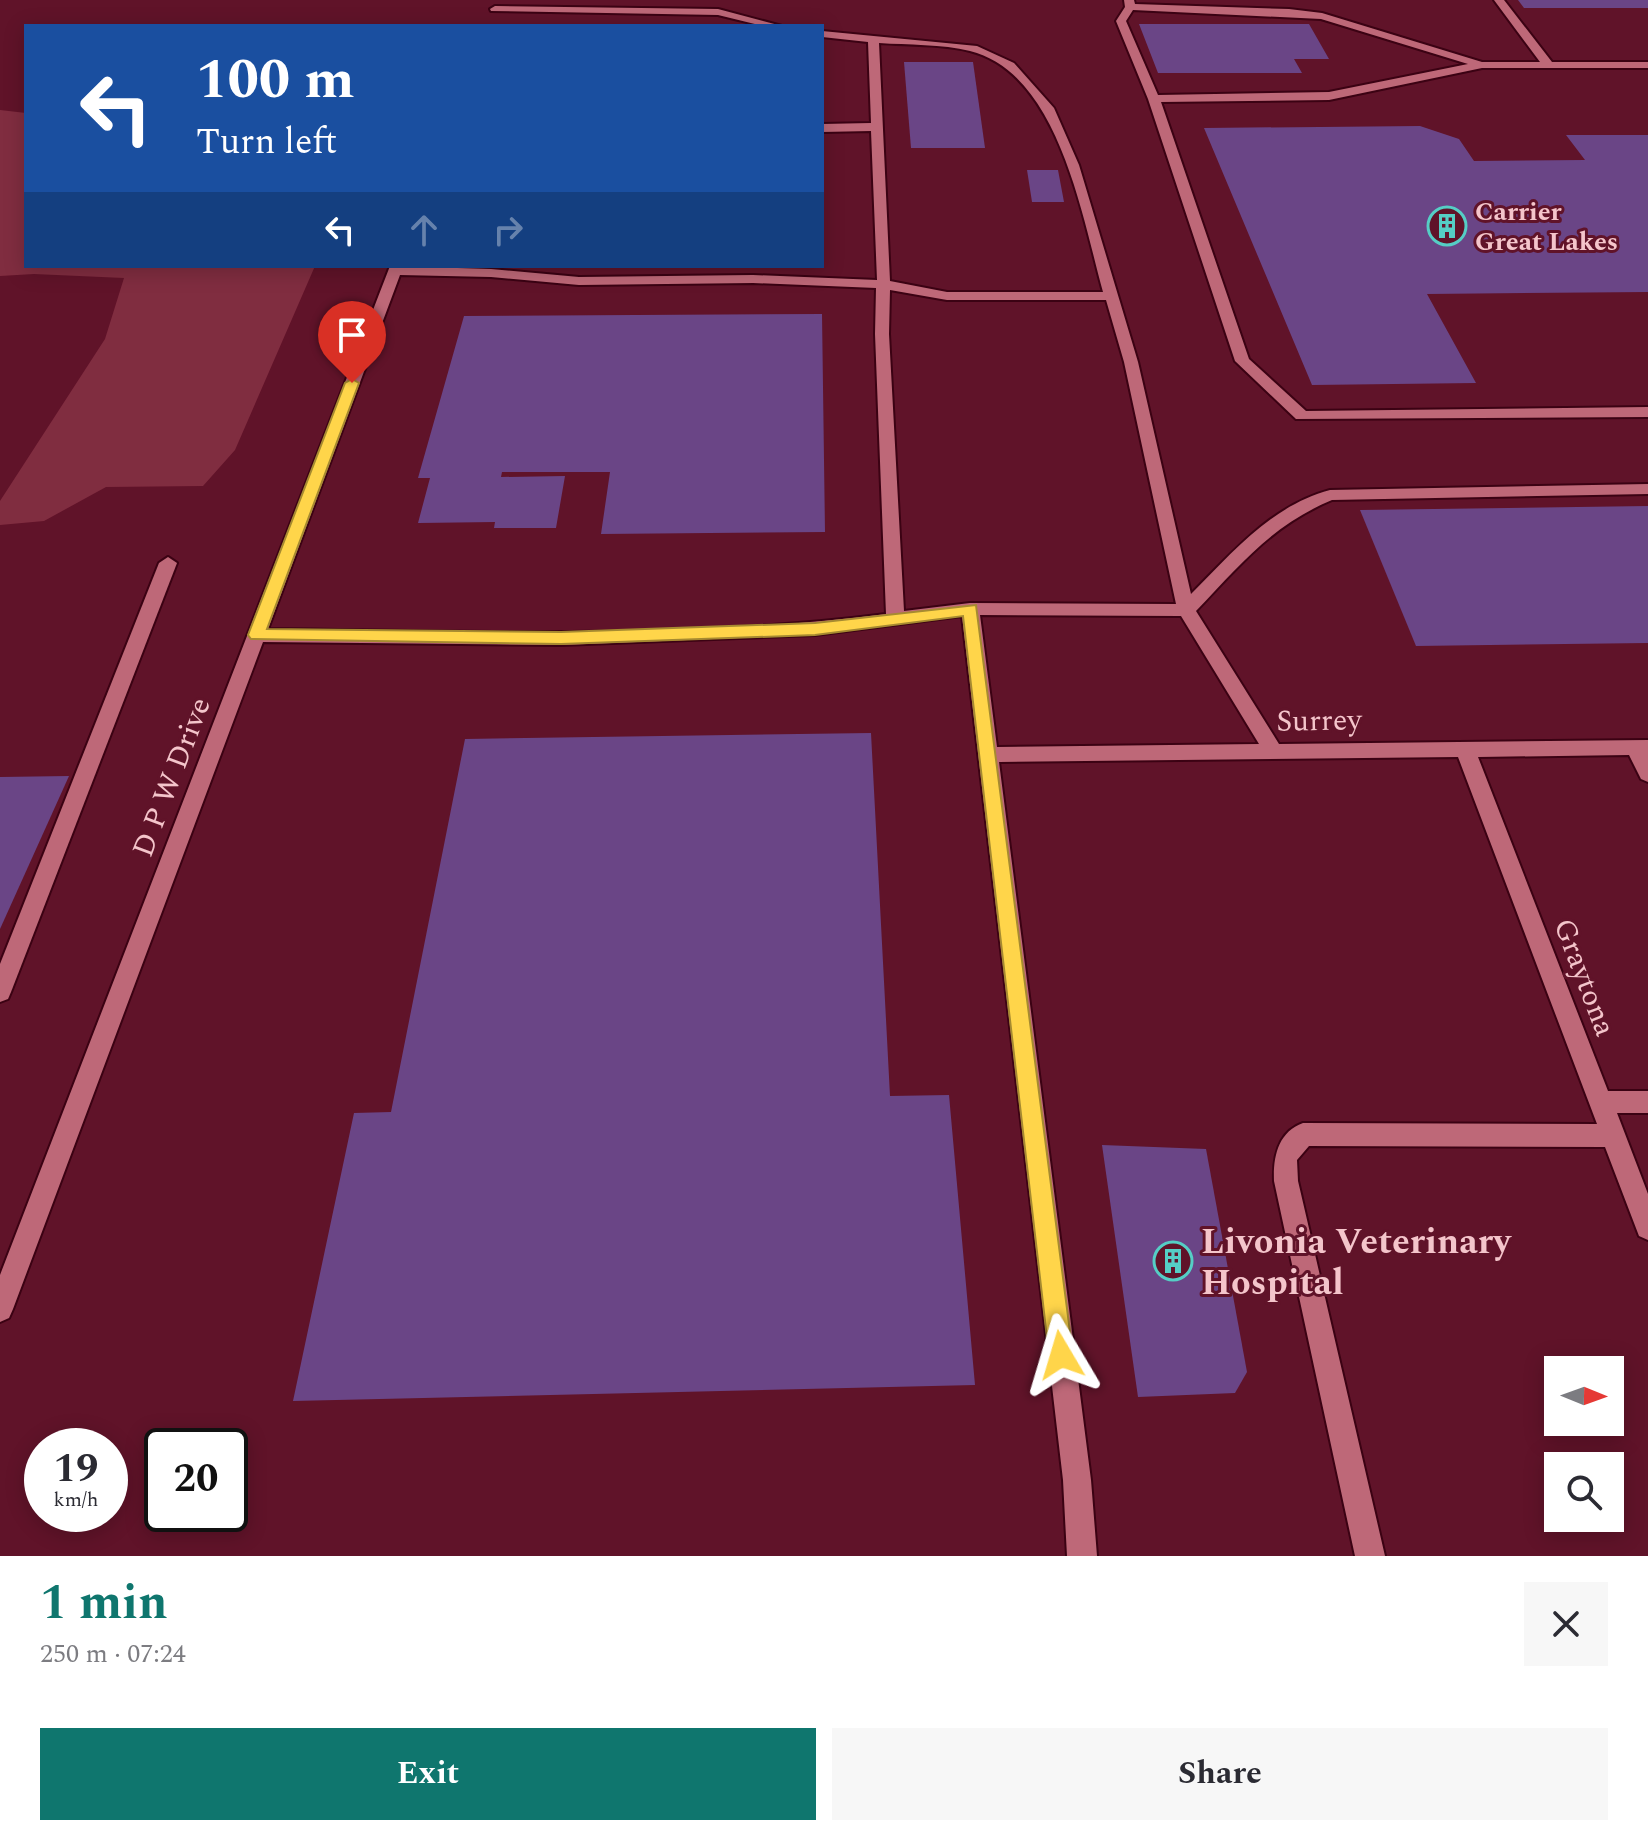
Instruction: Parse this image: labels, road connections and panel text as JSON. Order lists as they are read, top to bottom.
{
  "streets": {
    "street": ["Surrey", "D P W Drive", "Graytona"]
  },
  "crossings": [
    ["Surrey", "Graytona"]
  ],
  "places": {
    "building": ["Carrier Great Lakes", "Livonia Veterinary Hospital"]
  },
  "north": "right",
  "page": {
    "turn": ["100 m", "Turn left"],
    "speed": "19 km/h",
    "limit": "20",
    "heading": ["1 min", "250 m · 07:24"],
    "buttons": ["Exit", "Share"]
  }
}
